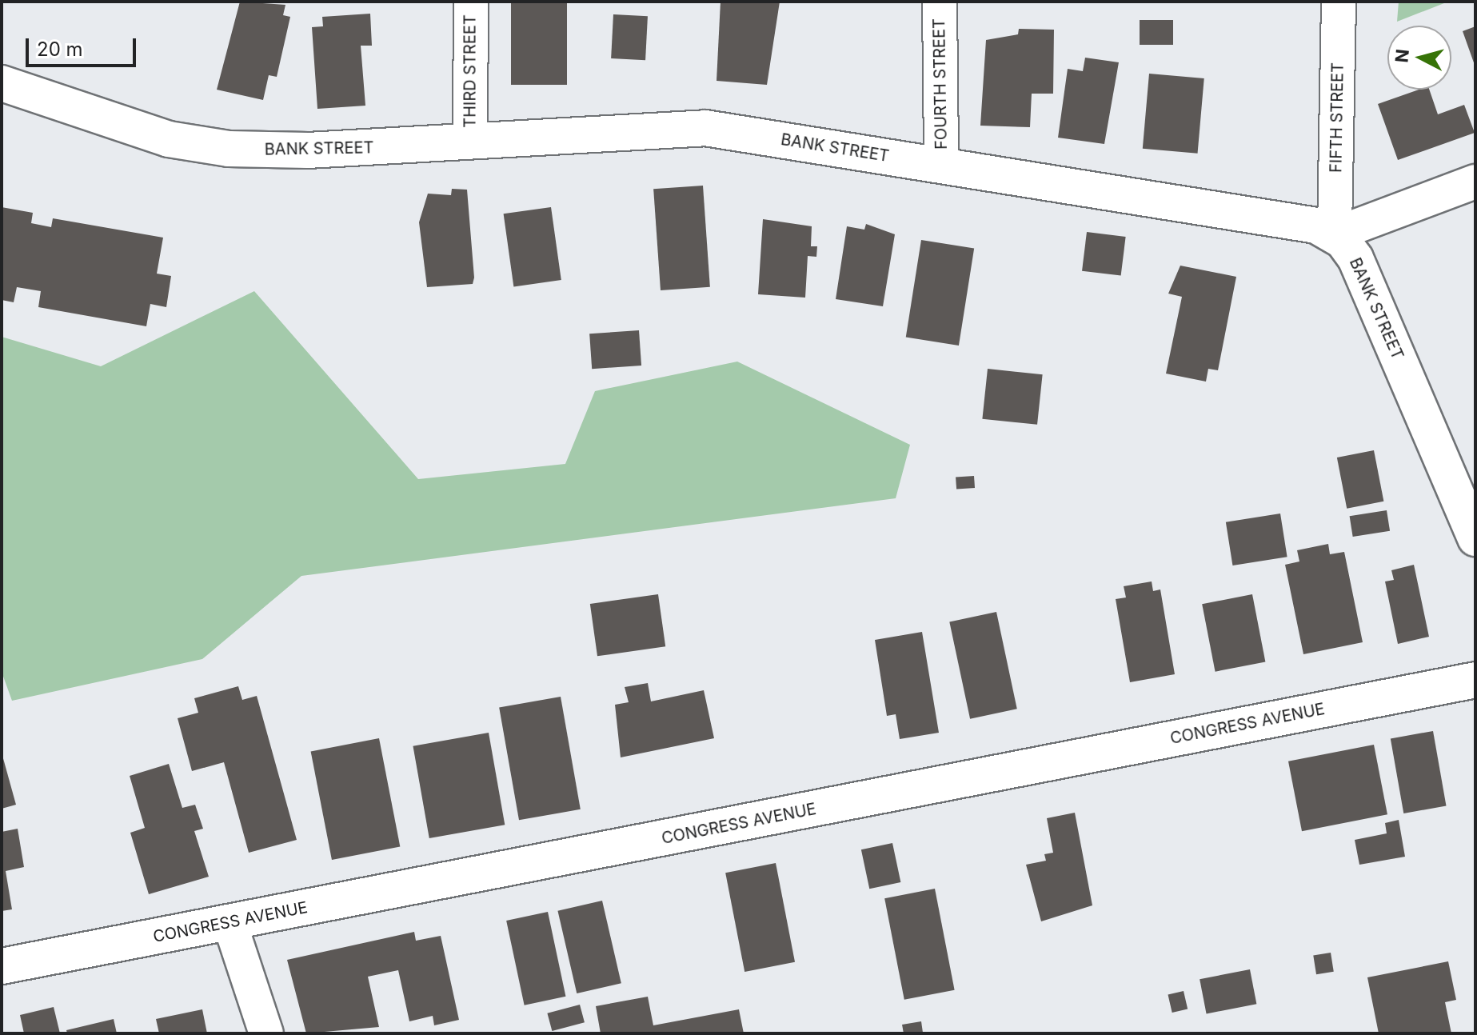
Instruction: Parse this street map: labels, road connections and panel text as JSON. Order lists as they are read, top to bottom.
{
  "streets": {
    "street": [
      "THIRD STREET",
      "FOURTH STREET",
      "FIFTH STREET",
      "BANK STREET",
      "CONGRESS AVENUE"
    ]
  },
  "crossings": [
    ["THIRD STREET", "BANK STREET"],
    ["FOURTH STREET", "BANK STREET"],
    ["FIFTH STREET", "BANK STREET"]
  ],
  "scale_bar": "20 m",
  "north": "left"
}
